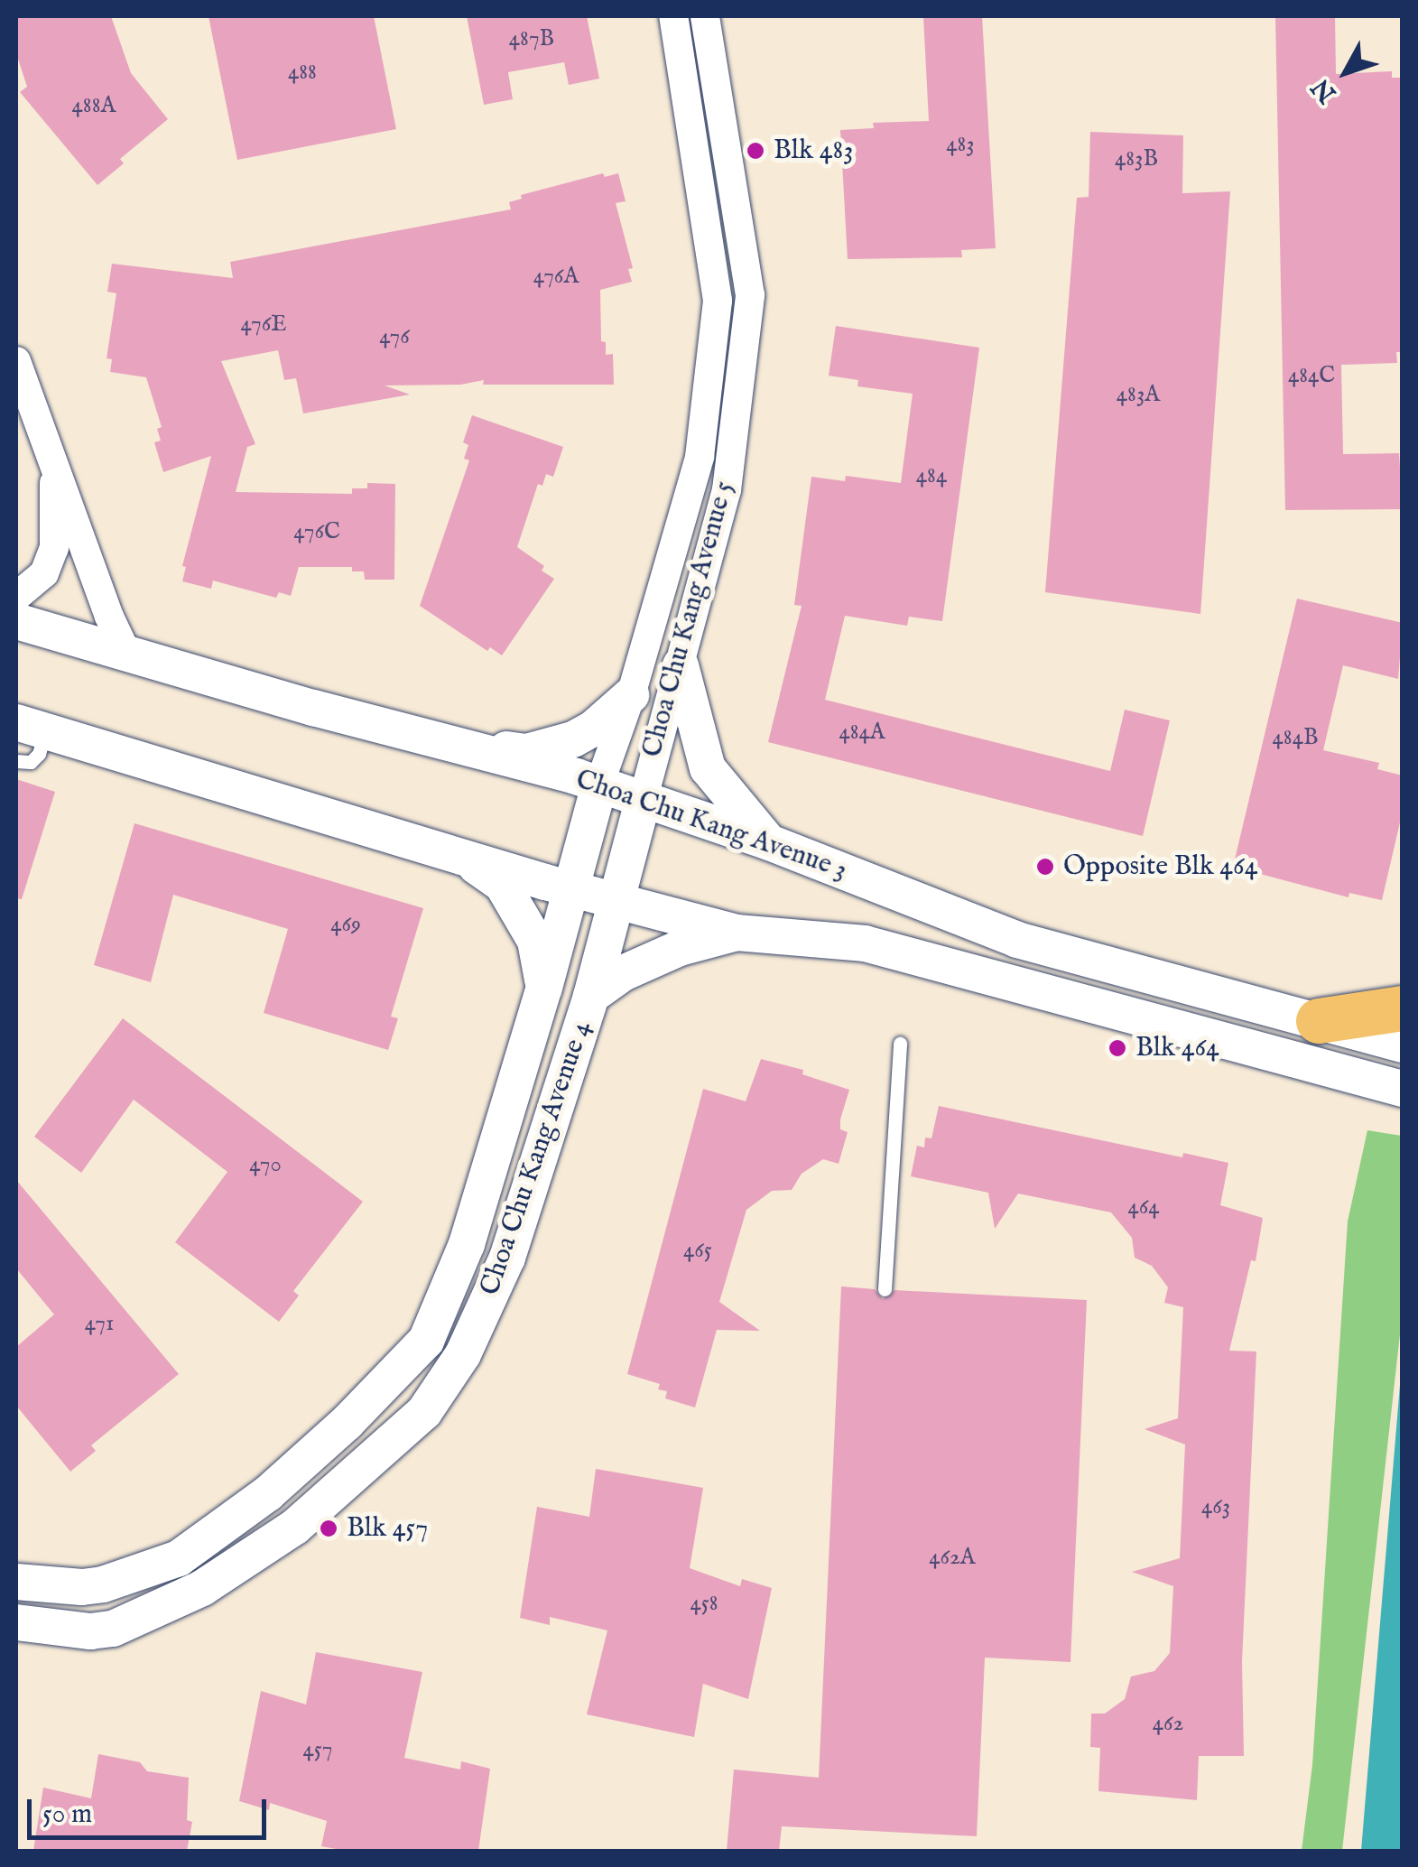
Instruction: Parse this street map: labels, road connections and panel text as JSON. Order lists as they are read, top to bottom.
{
  "streets": {
    "street": ["Choa Chu Kang Avenue 5", "Choa Chu Kang Avenue 3", "Choa Chu Kang Avenue 4"]
  },
  "crossings": [
    ["Choa Chu Kang Avenue 5", "Choa Chu Kang Avenue 3"],
    ["Choa Chu Kang Avenue 5", "Choa Chu Kang Avenue 4"]
  ],
  "places": [
    "Blk 483",
    "Opposite Blk 464",
    "Blk 464",
    "Blk 457"
  ],
  "house_numbers": [
    "487B",
    "488",
    "488A",
    "483",
    "483B",
    "476A",
    "476E",
    "476",
    "484C",
    "483A",
    "484",
    "476C",
    "484A",
    "484B",
    "469",
    "470",
    "464",
    "465",
    "471",
    "463",
    "462A",
    "458",
    "462",
    "457"
  ],
  "scale_bar": "50 m",
  "north": "bottom left"
}
